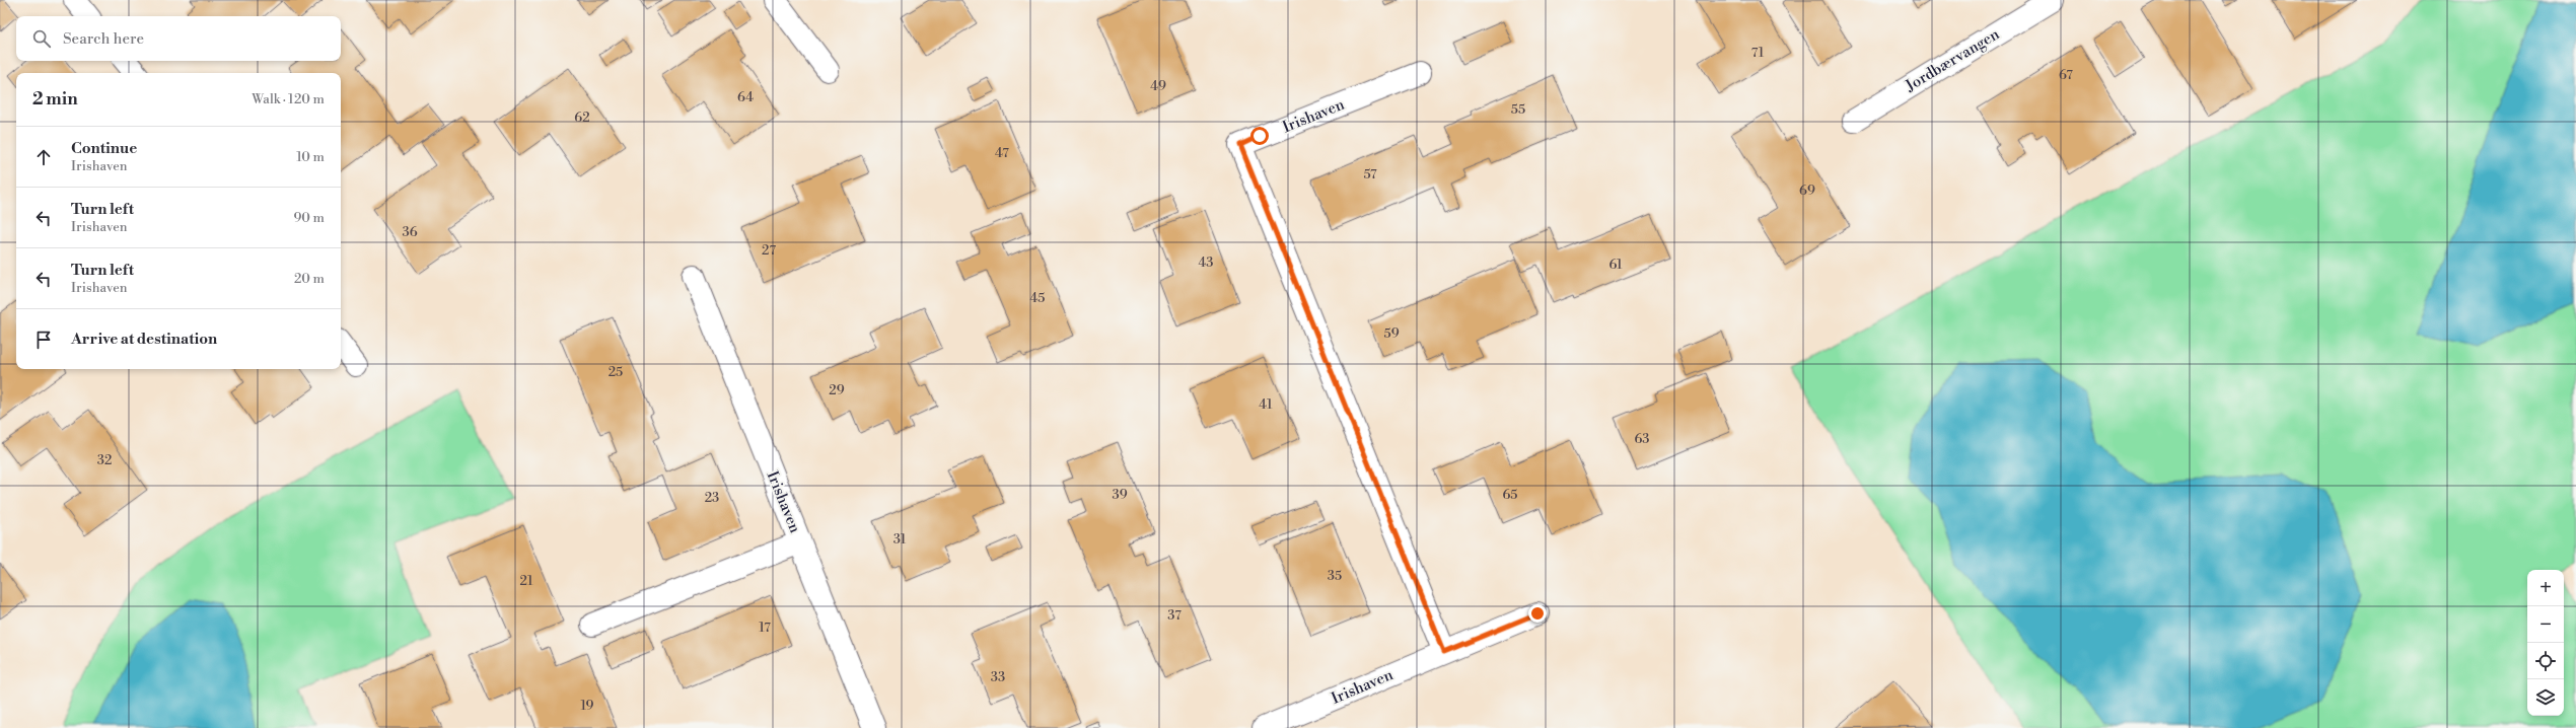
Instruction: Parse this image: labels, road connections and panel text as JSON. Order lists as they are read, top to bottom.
{
  "streets": {
    "street": ["Jordbærvangen", "Irishaven"]
  },
  "house_numbers": [
    "71",
    "67",
    "49",
    "64",
    "55",
    "62",
    "47",
    "57",
    "69",
    "36",
    "27",
    "43",
    "61",
    "45",
    "59",
    "25",
    "29",
    "41",
    "63",
    "32",
    "39",
    "65",
    "23",
    "31",
    "35",
    "21",
    "37",
    "17",
    "33",
    "19"
  ],
  "page": {
    "search": "Search here",
    "heading": ["2 min", "Walk · 120 m"],
    "list": [
      ["Continue", "Irishaven", "10 m"],
      ["Turn left", "Irishaven", "90 m"],
      ["Turn left", "Irishaven", "20 m"],
      "Arrive at destination"
    ],
    "map_buttons": ["+", "−"]
  }
}
